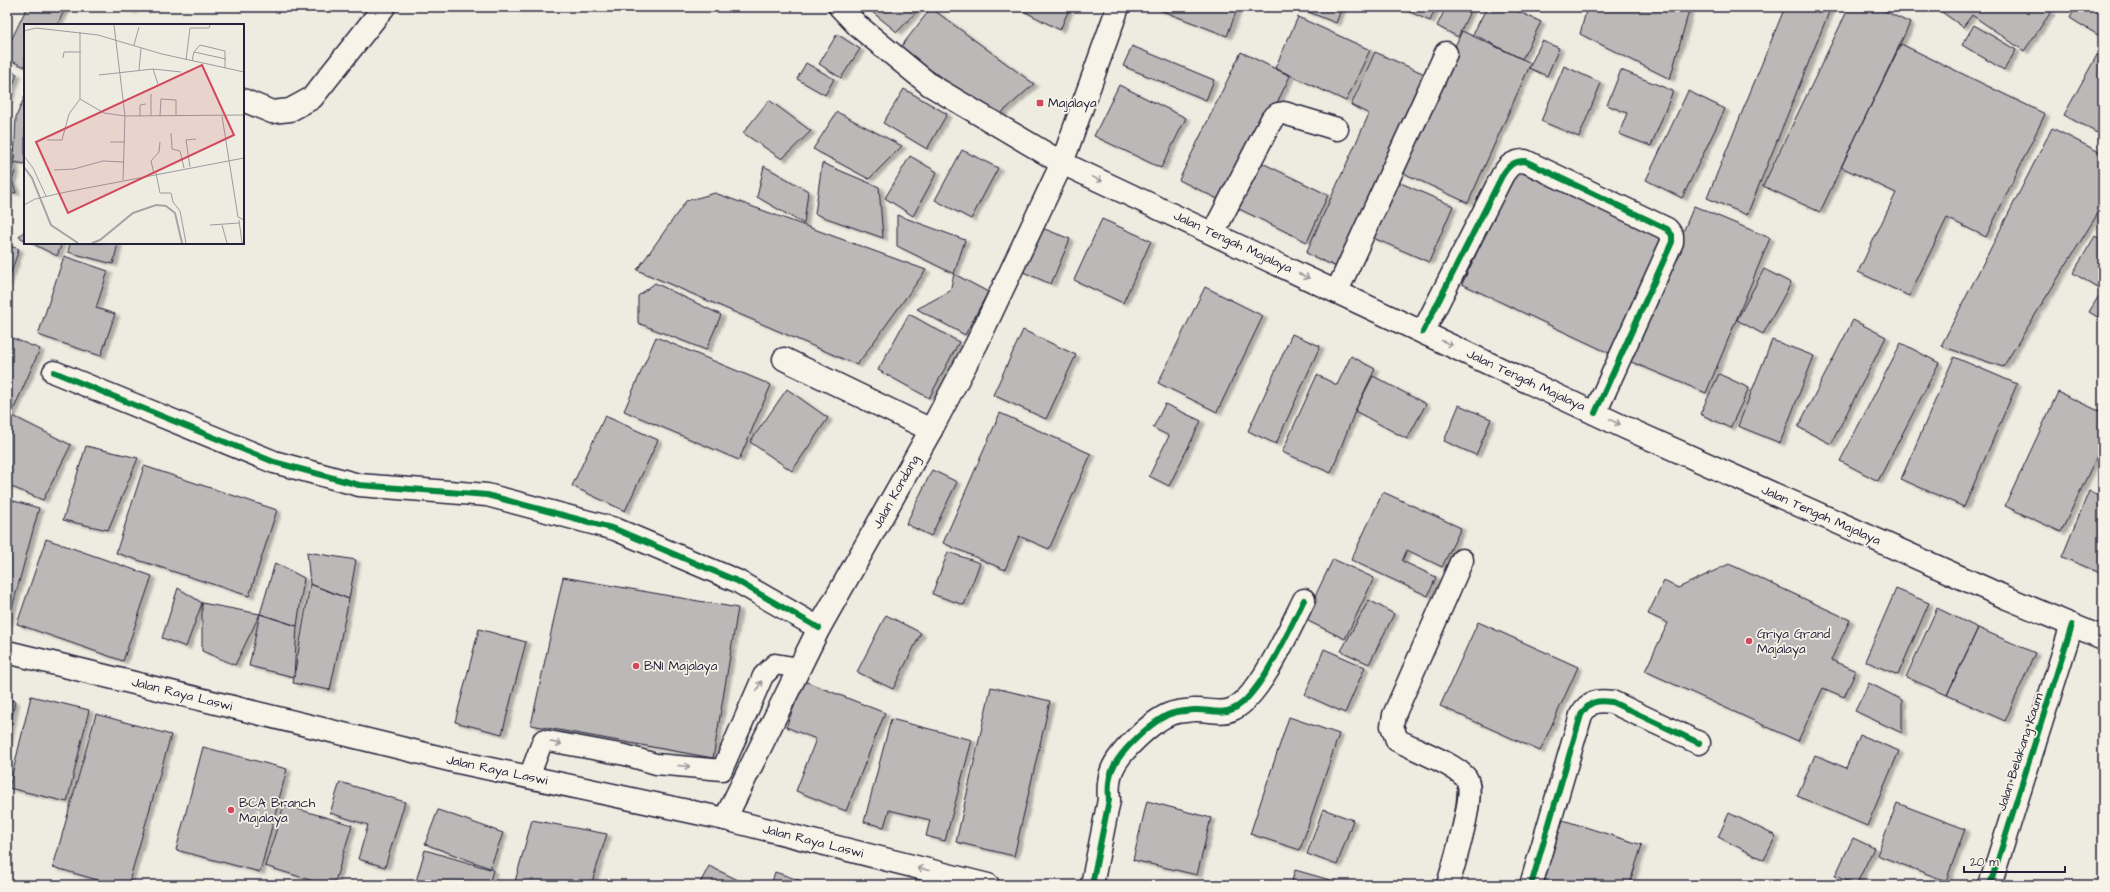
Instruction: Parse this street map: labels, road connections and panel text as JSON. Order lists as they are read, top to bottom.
{
  "streets": {
    "street": [
      "Jalan Tengah Majalaya",
      "Jalan Kondang",
      "Jalan Raya Laswi",
      "Jalan Belakang Kaum"
    ]
  },
  "crossings": [
    ["Jalan Tengah Majalaya", "Jalan Kondang"],
    ["Jalan Tengah Majalaya", "Jalan Belakang Kaum"],
    ["Jalan Kondang", "Jalan Raya Laswi"]
  ],
  "one_way": ["Jalan Tengah Majalaya"],
  "places": {
    "transit": ["Majalaya"],
    "other": ["Griya Grand Majalaya", "BNI Majalaya", "BCA Branch Majalaya"]
  },
  "scale_bar": "20 m"
}
